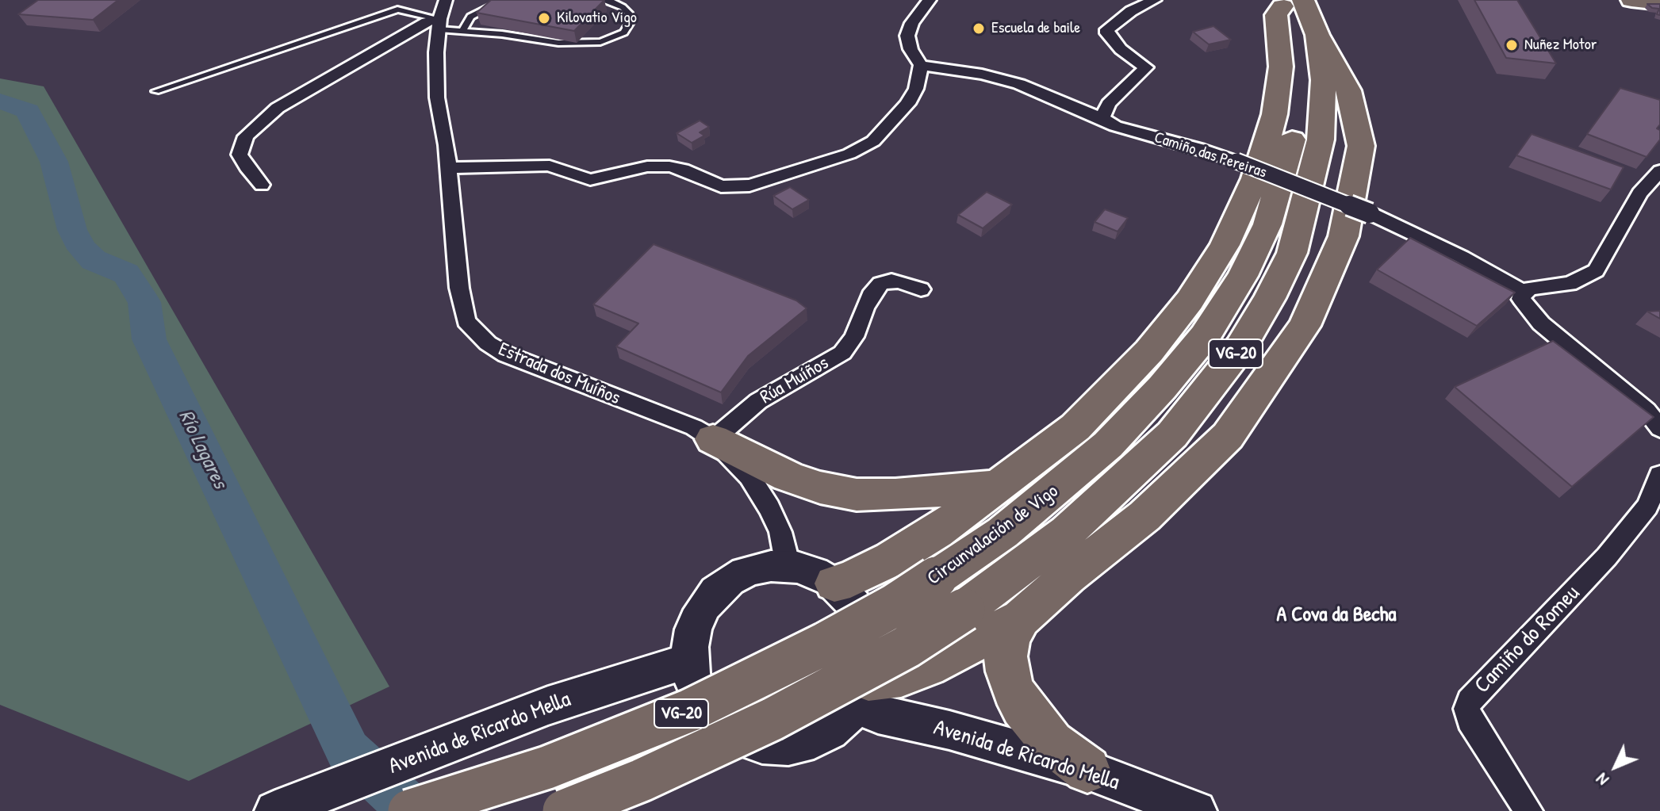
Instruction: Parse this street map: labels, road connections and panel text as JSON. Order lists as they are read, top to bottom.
{
  "streets": {
    "highway": ["VG-20", "Circunvalación de Vigo"],
    "main road": ["Avenida de Ricardo Mella"],
    "street": [
      "Camiño das Pereiras",
      "Estrada dos Muíños",
      "Rúa Muíños",
      "Camiño do Romeu"
    ]
  },
  "crossings": [
    ["Estrada dos Muíños", "Rúa Muíños"],
    ["Estrada dos Muíños", "Avenida de Ricardo Mella"]
  ],
  "districts": ["A Cova da Becha"],
  "water": ["Río Lagares"],
  "places": ["Kilovatio Vigo", "Escuela de baile", "Nuñez Motor"],
  "north": "bottom left"
}
